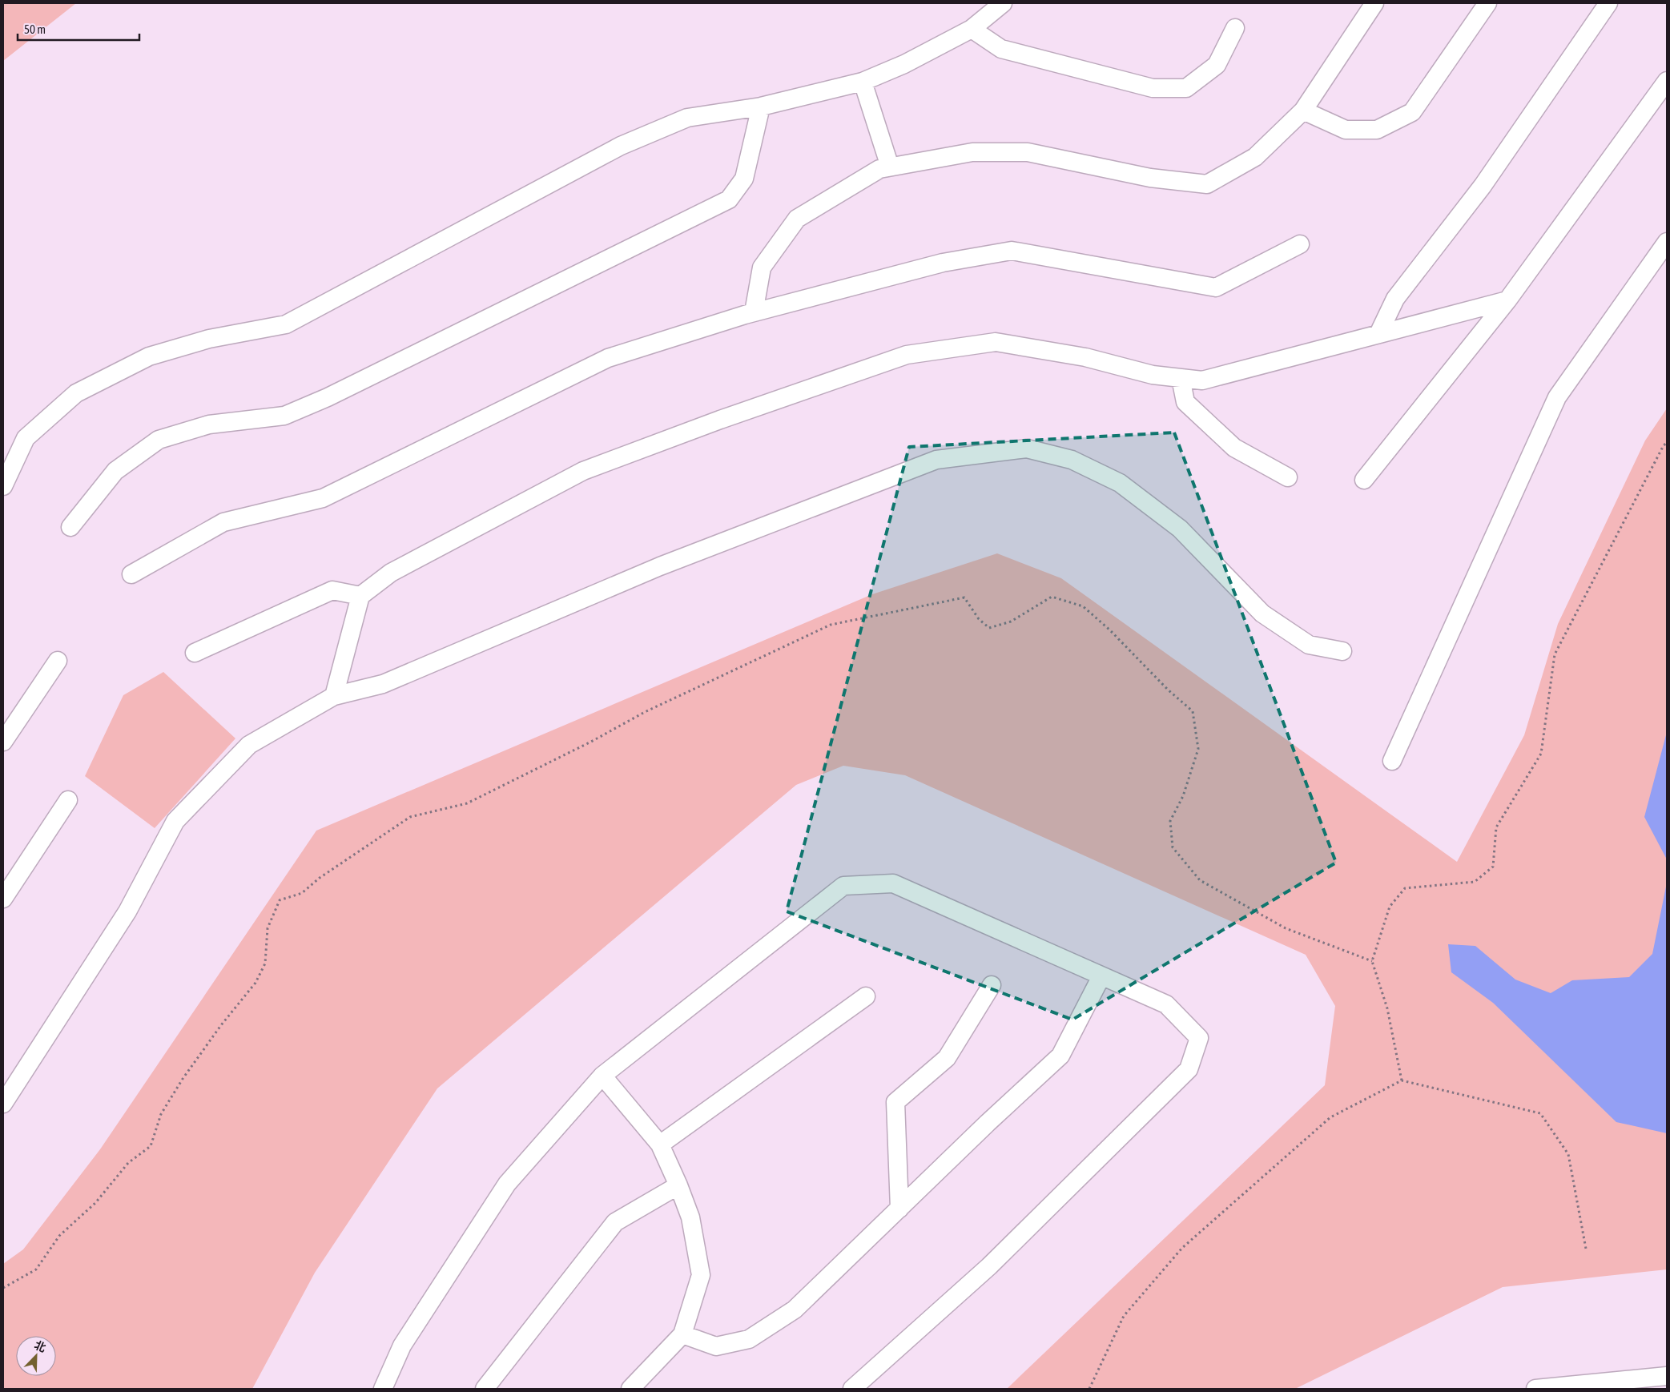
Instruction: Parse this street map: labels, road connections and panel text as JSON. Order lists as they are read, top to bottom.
{
  "scale_bar": "50 m",
  "north": "top right"
}
